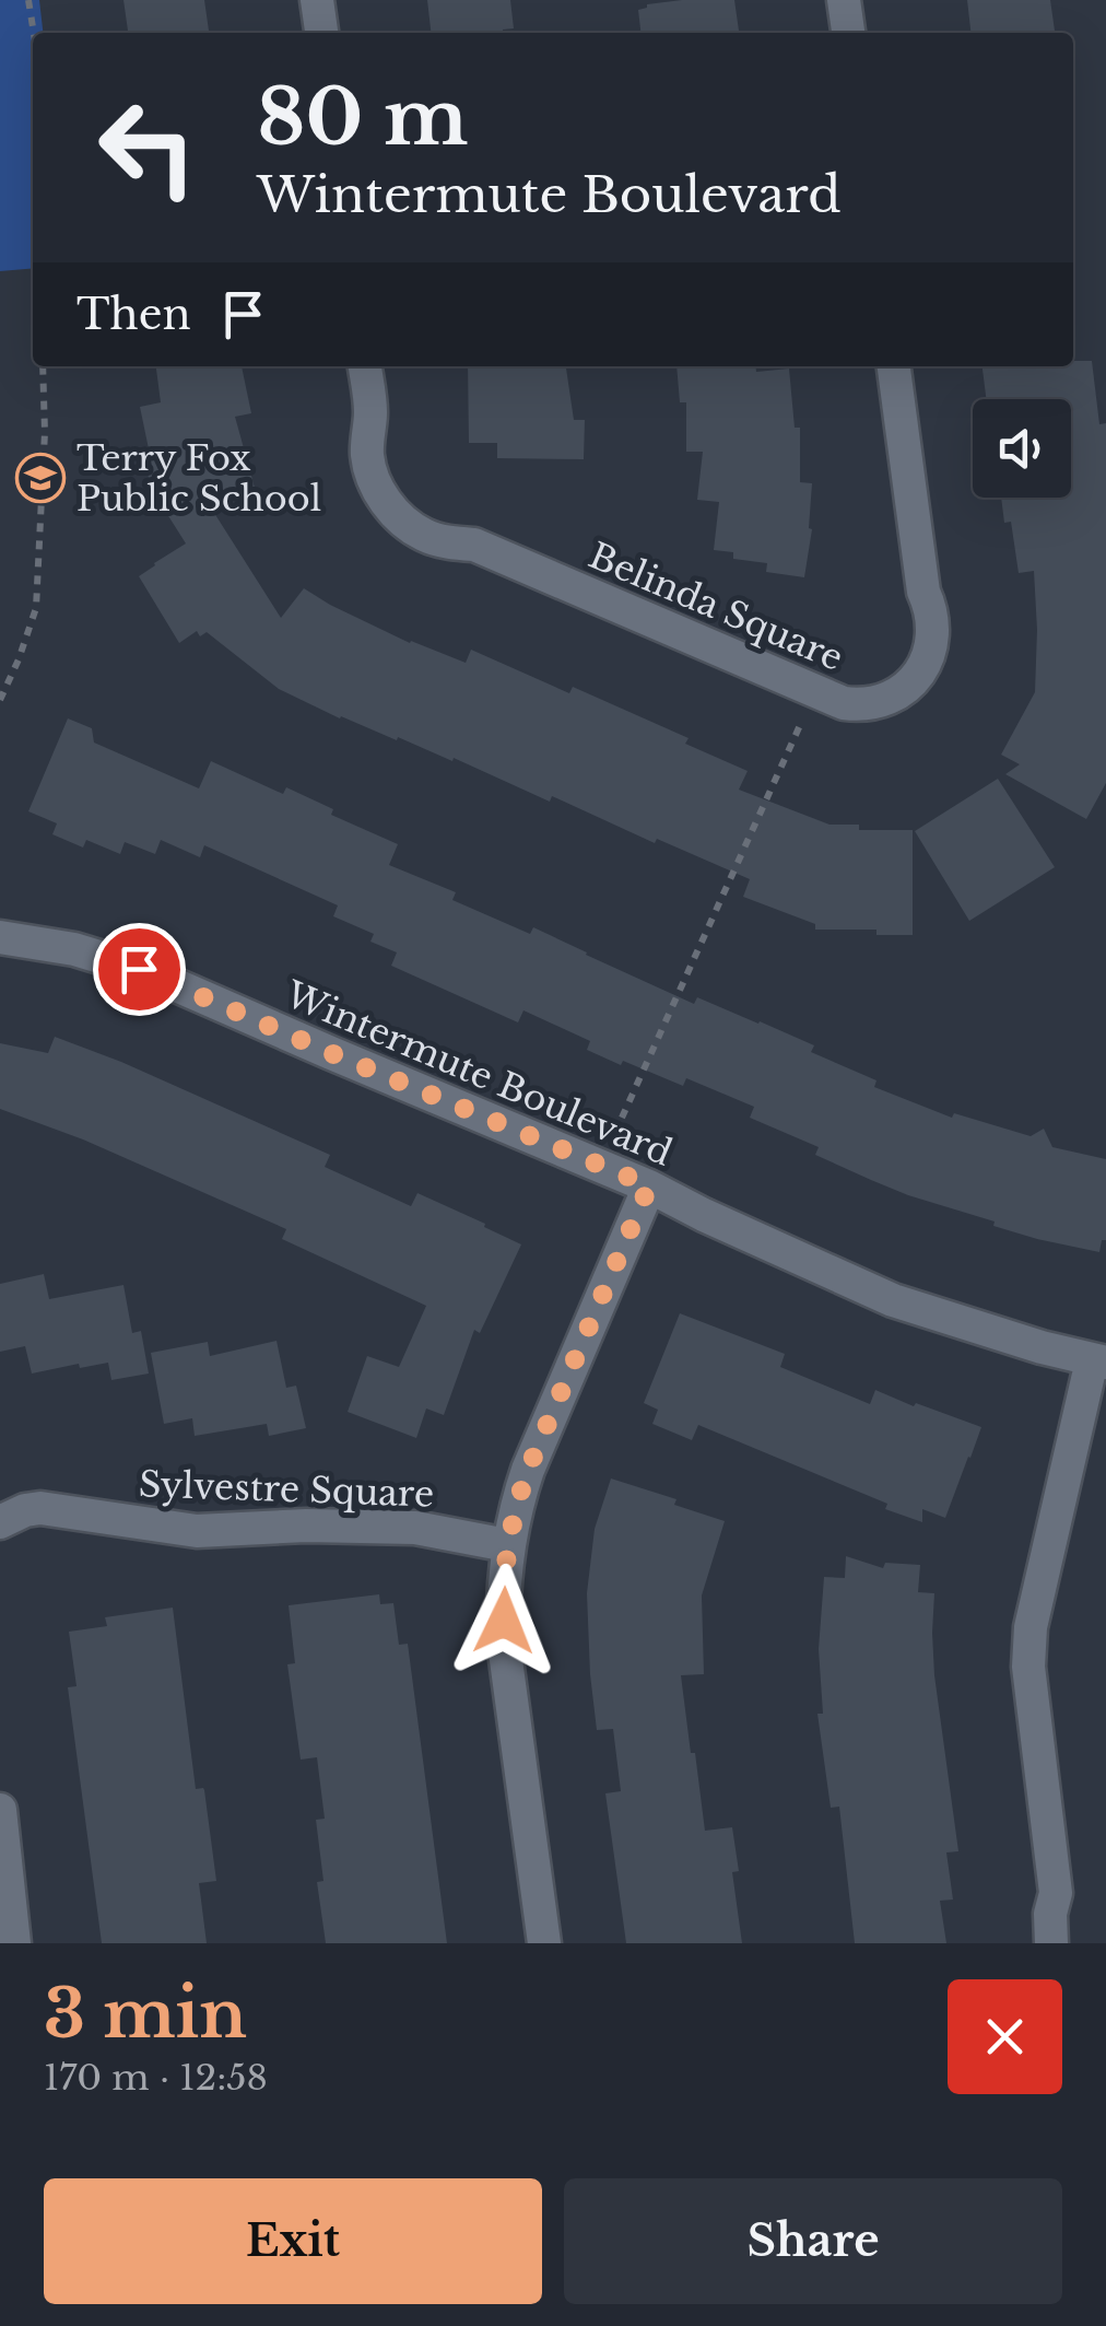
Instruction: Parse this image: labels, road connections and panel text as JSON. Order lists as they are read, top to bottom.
{
  "streets": {
    "street": ["Belinda Square", "Wintermute Boulevard", "Sylvestre Square"]
  },
  "places": {
    "school or university": ["Terry Fox Public School"]
  },
  "page": {
    "turn": ["80 m", "Wintermute Boulevard"],
    "then": "Then",
    "heading": ["3 min", "170 m · 12:58"],
    "buttons": ["Exit", "Share"]
  }
}
